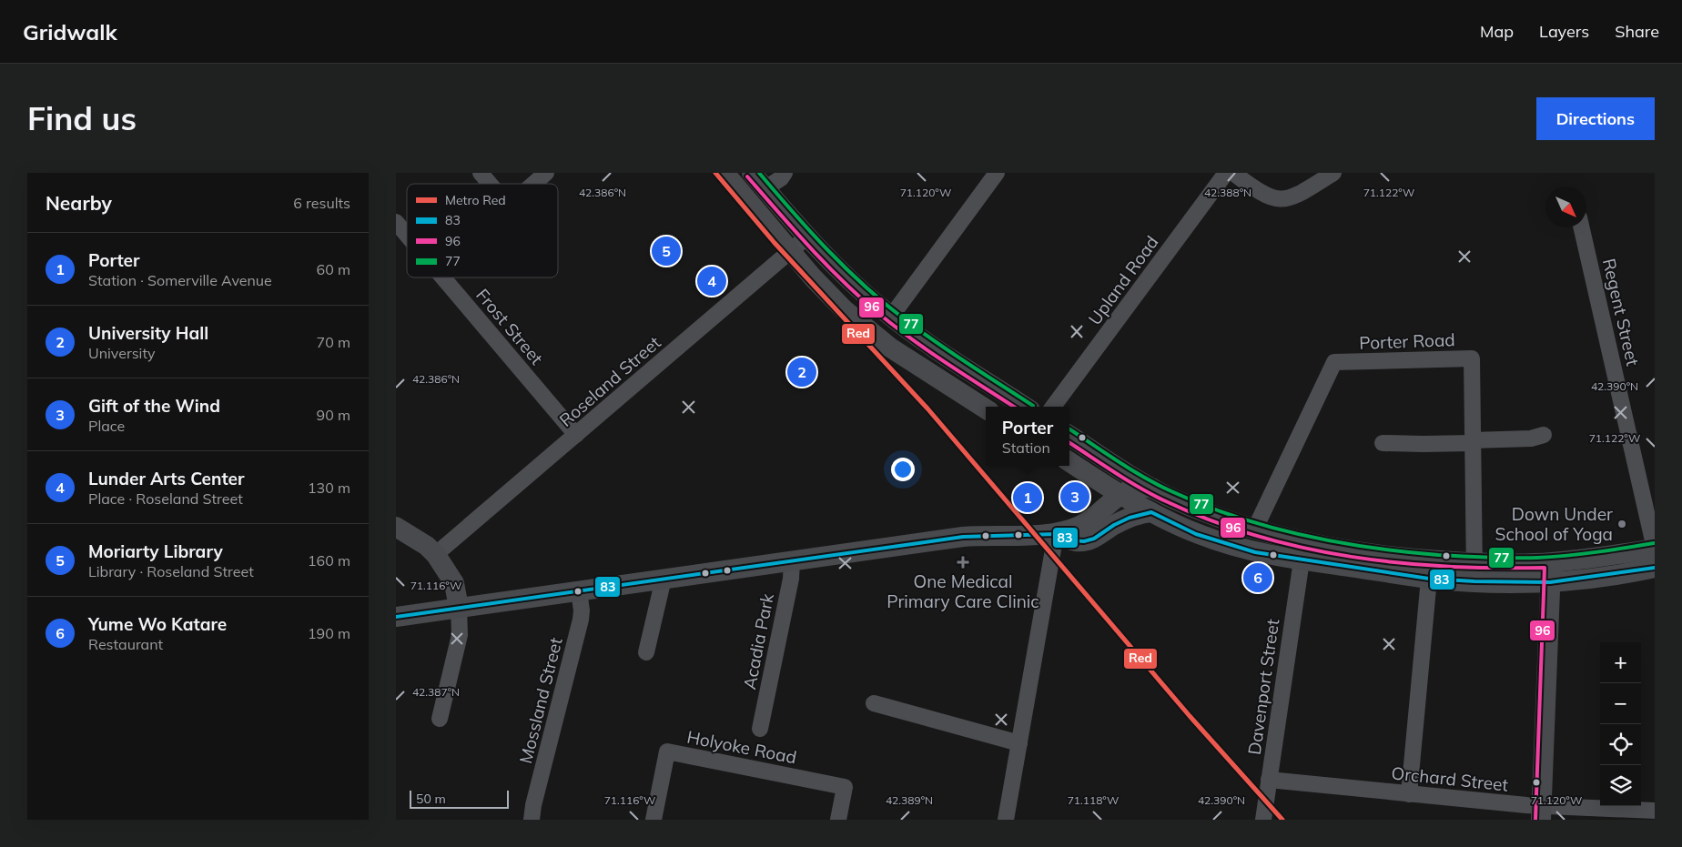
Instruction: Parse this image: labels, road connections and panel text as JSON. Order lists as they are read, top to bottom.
{
  "streets": {
    "street": [
      "Upland Road",
      "Regent Street",
      "Frost Street",
      "Porter Road",
      "Roseland Street",
      "Acadia Park",
      "Davenport Street",
      "Mossland Street",
      "Holyoke Road",
      "Orchard Street"
    ]
  },
  "crossings": [
    ["Frost Street", "Roseland Street"],
    ["Davenport Street", "Orchard Street"]
  ],
  "places": {
    "other": ["Down Under School of Yoga"],
    "health": ["One Medical Primary Care Clinic"]
  },
  "lines": [
    "metro line Red",
    "transit line 77",
    "transit line 96",
    "transit line 83"
  ],
  "legend": [
    "Metro Red",
    "83",
    "96",
    "77"
  ],
  "scale_bar": "50 m",
  "north": "bottom right",
  "page": {
    "header": "Gridwalk",
    "nav": ["Map", "Layers", "Share"],
    "buttons": "Directions",
    "title": "Find us",
    "heading": ["Nearby", "6 results"],
    "list": [
      {
        "mark": "1",
        "name": "Porter",
        "note": "Station · Somerville Avenue",
        "value": "60 m"
      },
      {
        "mark": "2",
        "name": "University Hall",
        "note": "University",
        "value": "70 m"
      },
      {
        "mark": "3",
        "name": "Gift of the Wind",
        "note": "Place",
        "value": "90 m"
      },
      {
        "mark": "4",
        "name": "Lunder Arts Center",
        "note": "Place · Roseland Street",
        "value": "130 m"
      },
      {
        "mark": "5",
        "name": "Moriarty Library",
        "note": "Library · Roseland Street",
        "value": "160 m"
      },
      {
        "mark": "6",
        "name": "Yume Wo Katare",
        "note": "Restaurant",
        "value": "190 m"
      }
    ],
    "pins": [
      "5",
      "4",
      "2",
      "3",
      "1",
      "6"
    ],
    "popup": ["Porter", "Station"],
    "map_buttons": ["+", "−"],
    "scale": "50 m"
  },
  "coordinates": [
    "42.386°N",
    "71.120°W",
    "42.388°N",
    "71.122°W",
    "42.390°N",
    "71.116°W",
    "42.387°N",
    "42.389°N",
    "71.118°W"
  ]
}
